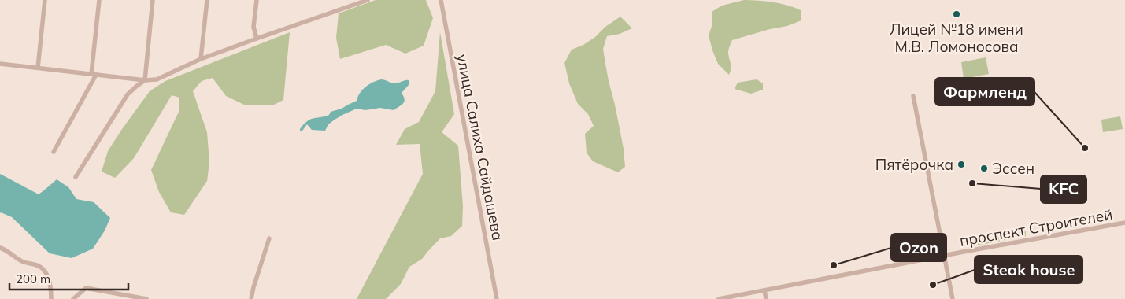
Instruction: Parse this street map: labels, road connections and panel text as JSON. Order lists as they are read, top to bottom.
{
  "streets": {
    "street": ["улица Салиха Сайдашева", "проспект Строителей"]
  },
  "places": [
    "Лицей №18 имени М.В. Ломоносова",
    "Фармленд",
    "Пятёрочка",
    "Эссен",
    "KFC",
    "Ozon",
    "Steak house"
  ],
  "scale_bar": "200 m"
}
